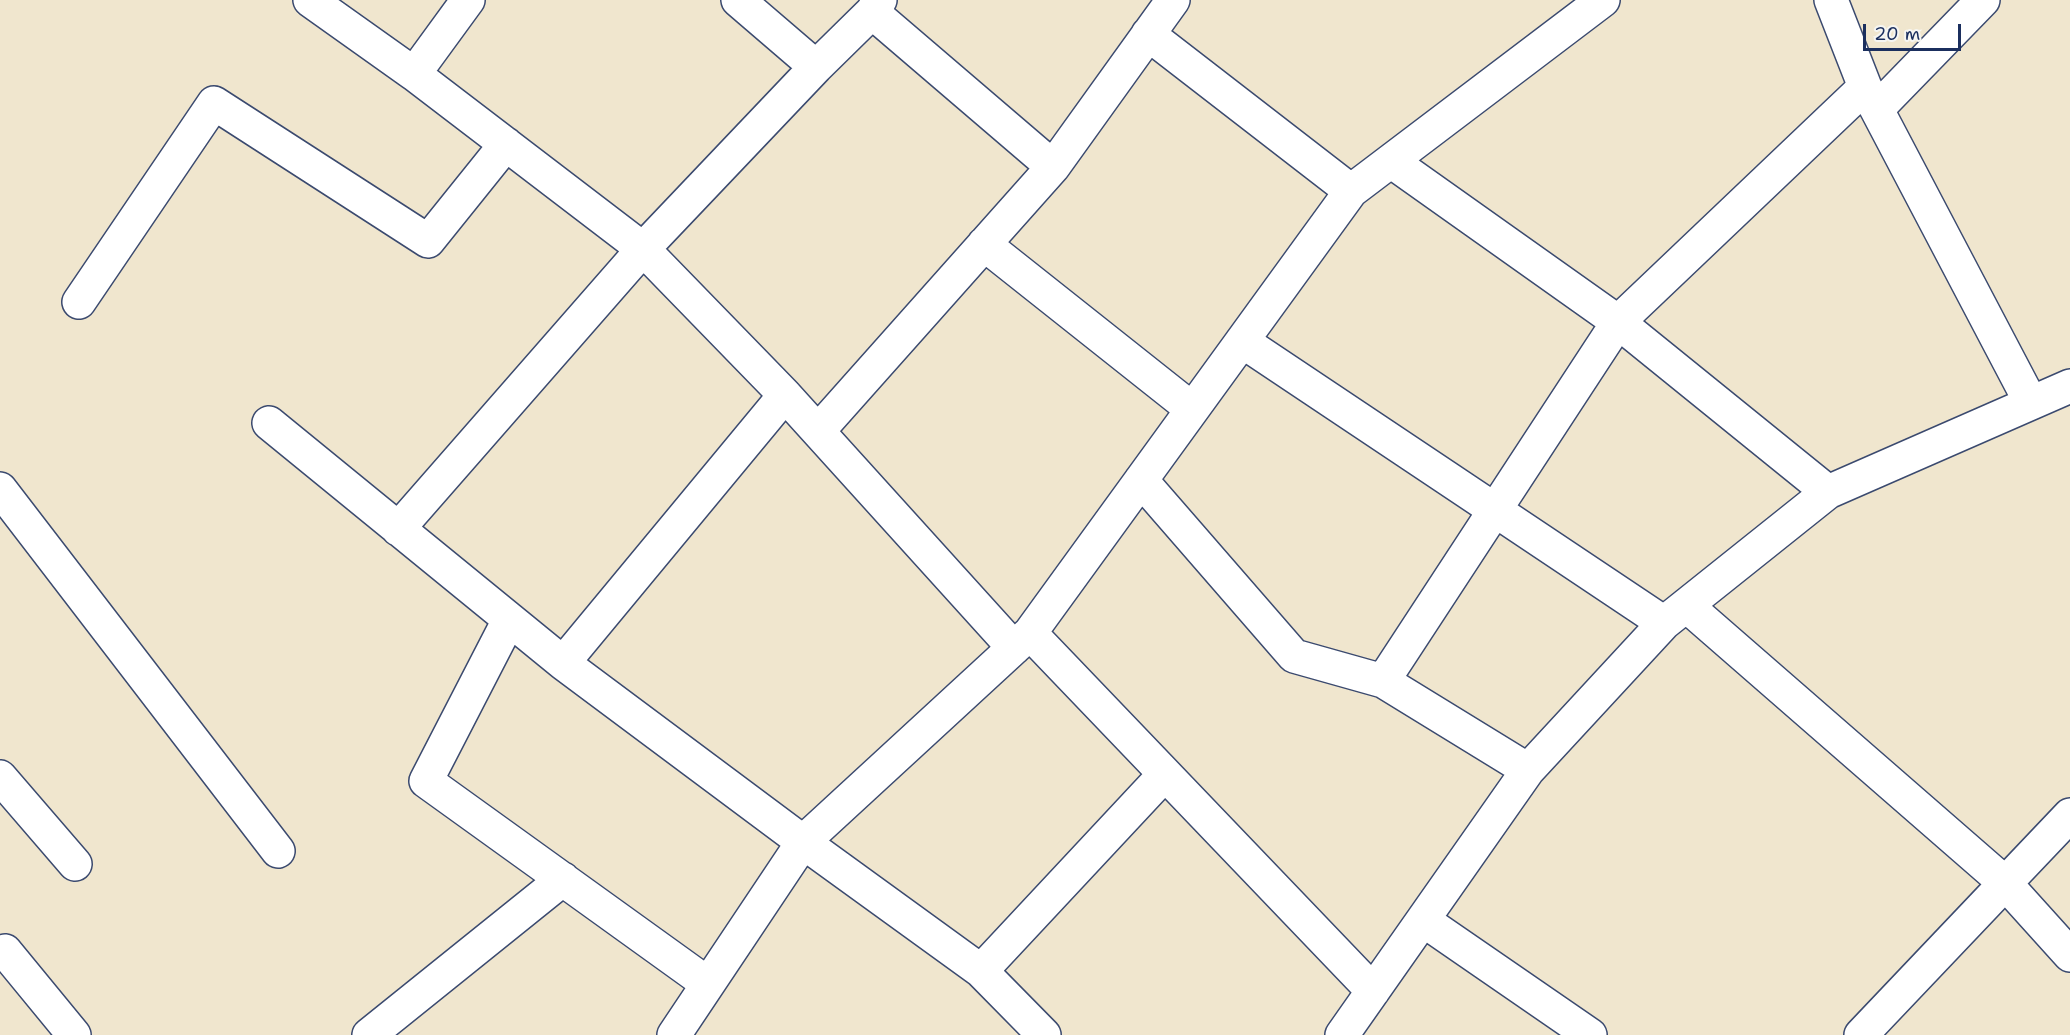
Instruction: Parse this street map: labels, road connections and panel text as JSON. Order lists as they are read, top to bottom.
{
  "scale_bar": "20 m"
}
